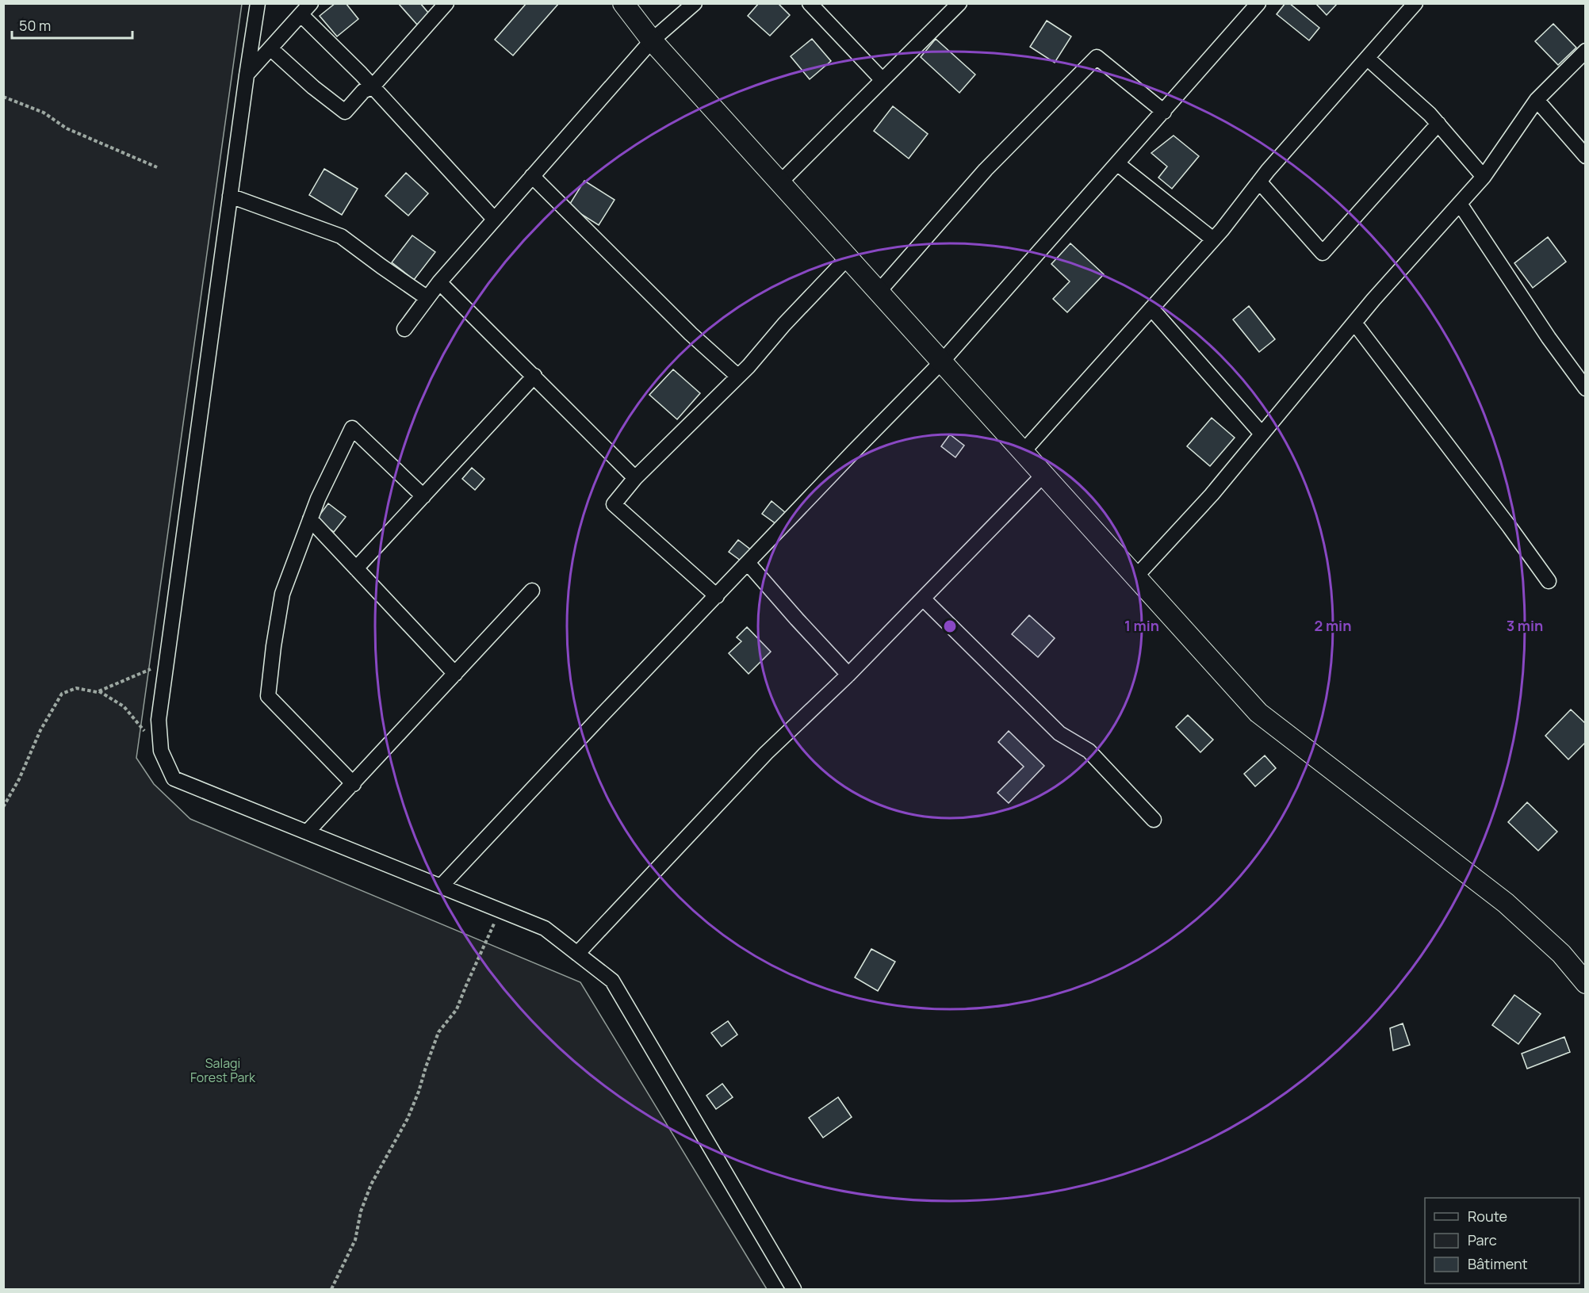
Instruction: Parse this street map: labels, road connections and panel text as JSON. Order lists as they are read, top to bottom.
{
  "parks": ["Salagi Forest Park"],
  "legend": ["Route", "Parc", "Bâtiment"],
  "scale_bar": "50 m",
  "rings": ["1 min", "2 min", "3 min"]
}
